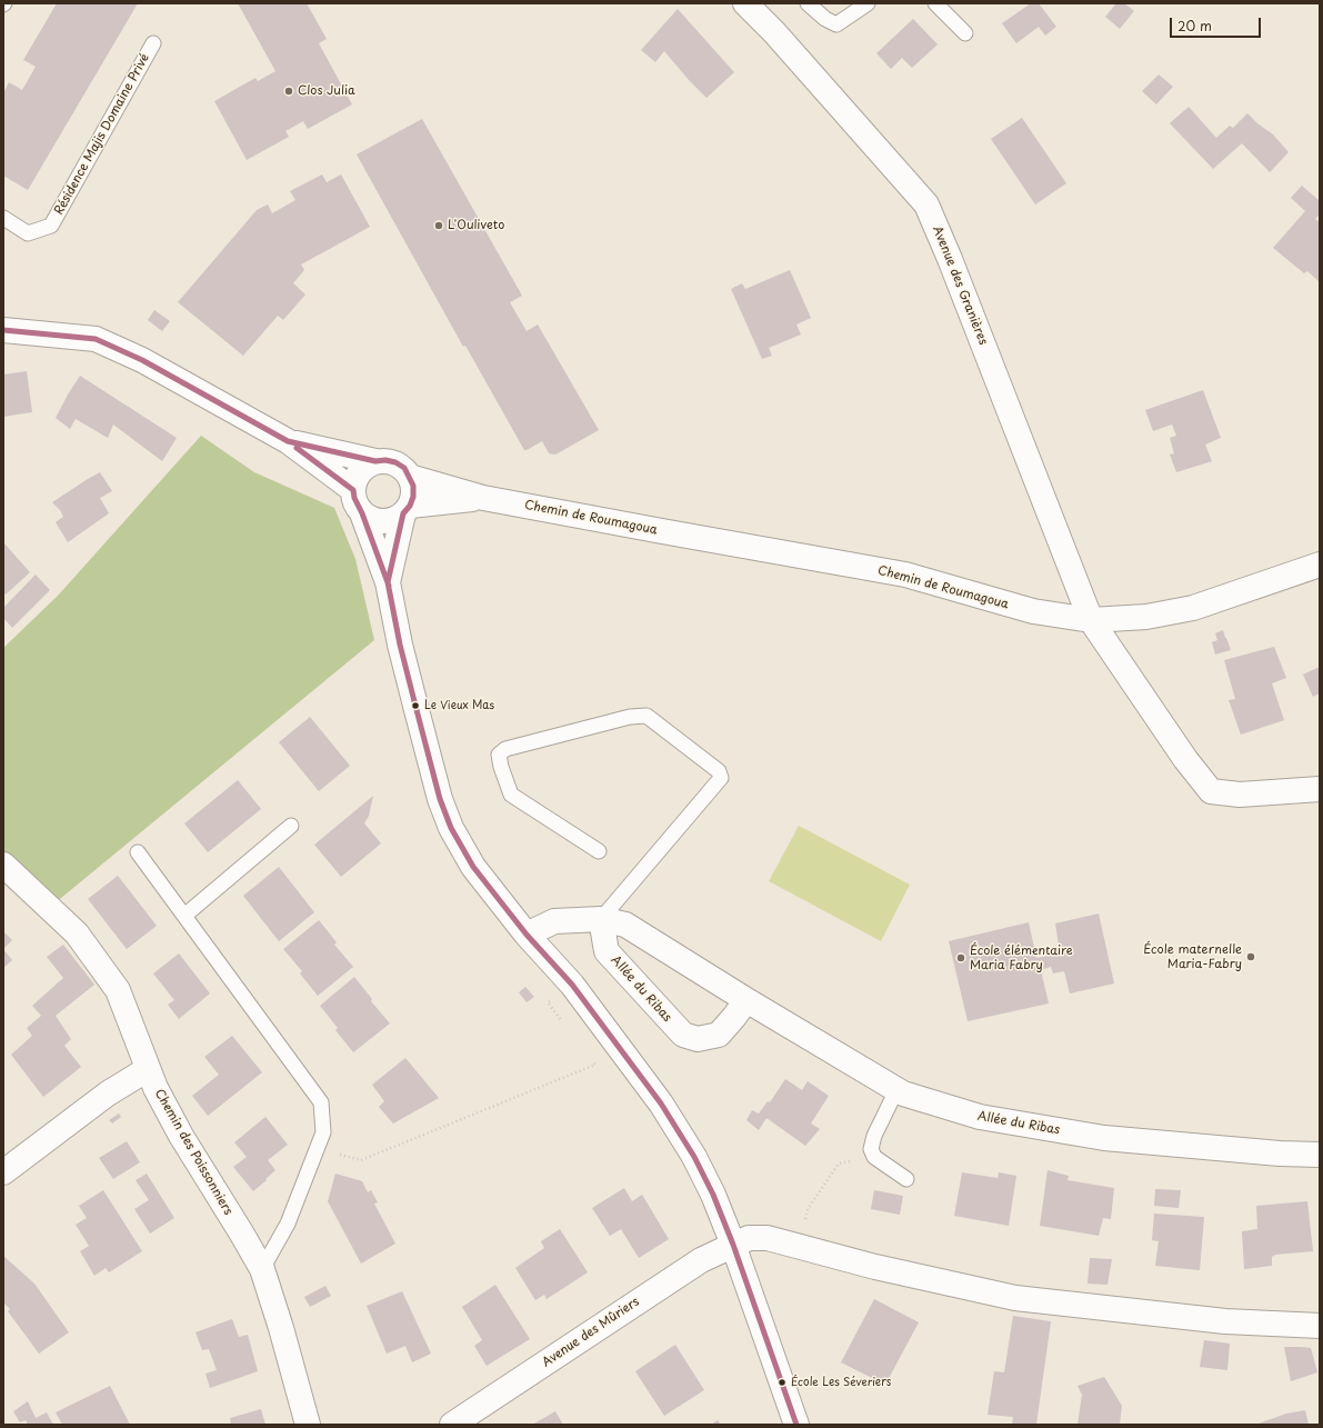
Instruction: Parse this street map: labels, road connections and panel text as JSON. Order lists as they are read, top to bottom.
{
  "streets": {
    "street": [
      "Avenue des Granières",
      "Chemin de Roumagoua",
      "Allée du Ribas",
      "Chemin des Poissonniers",
      "Avenue des Mûriers"
    ],
    "lane": ["Résidence Majis Domaine Privé"]
  },
  "crossings": [
    ["Avenue des Granières", "Chemin de Roumagoua"]
  ],
  "places": [
    "Clos Julia",
    "L'Ouliveto",
    "Le Vieux Mas",
    "École maternelle Maria-Fabry",
    "École élémentaire Maria Fabry",
    "École Les Séveriers"
  ],
  "scale_bar": "20 m"
}
